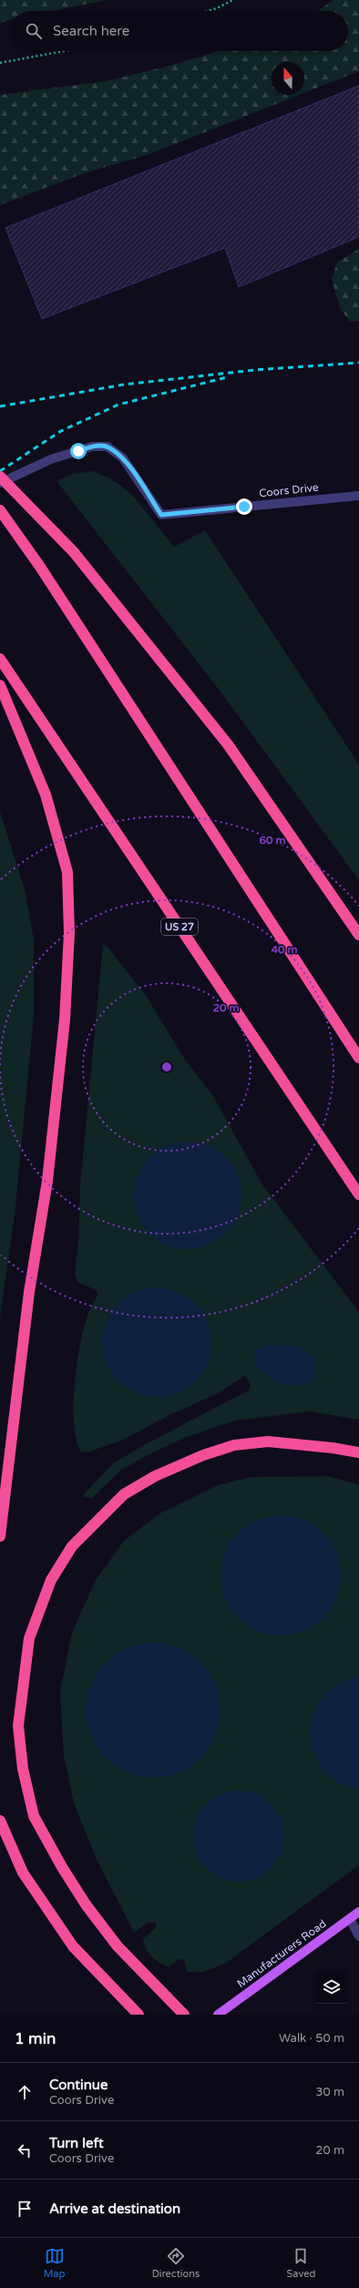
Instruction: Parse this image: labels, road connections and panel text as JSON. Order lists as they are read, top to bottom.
{
  "streets": {
    "highway": ["US 27"],
    "main road": ["Manufacturers Road"],
    "street": ["Coors Drive"]
  },
  "north": "top",
  "page": {
    "search": "Search here",
    "heading": ["1 min", "Walk · 50 m"],
    "list": [
      ["Continue", "Coors Drive", "30 m"],
      ["Turn left", "Coors Drive", "20 m"],
      "Arrive at destination"
    ],
    "nav": ["Map", "Directions", "Saved"]
  },
  "rings": ["60 m", "40 m", "20 m"]
}
